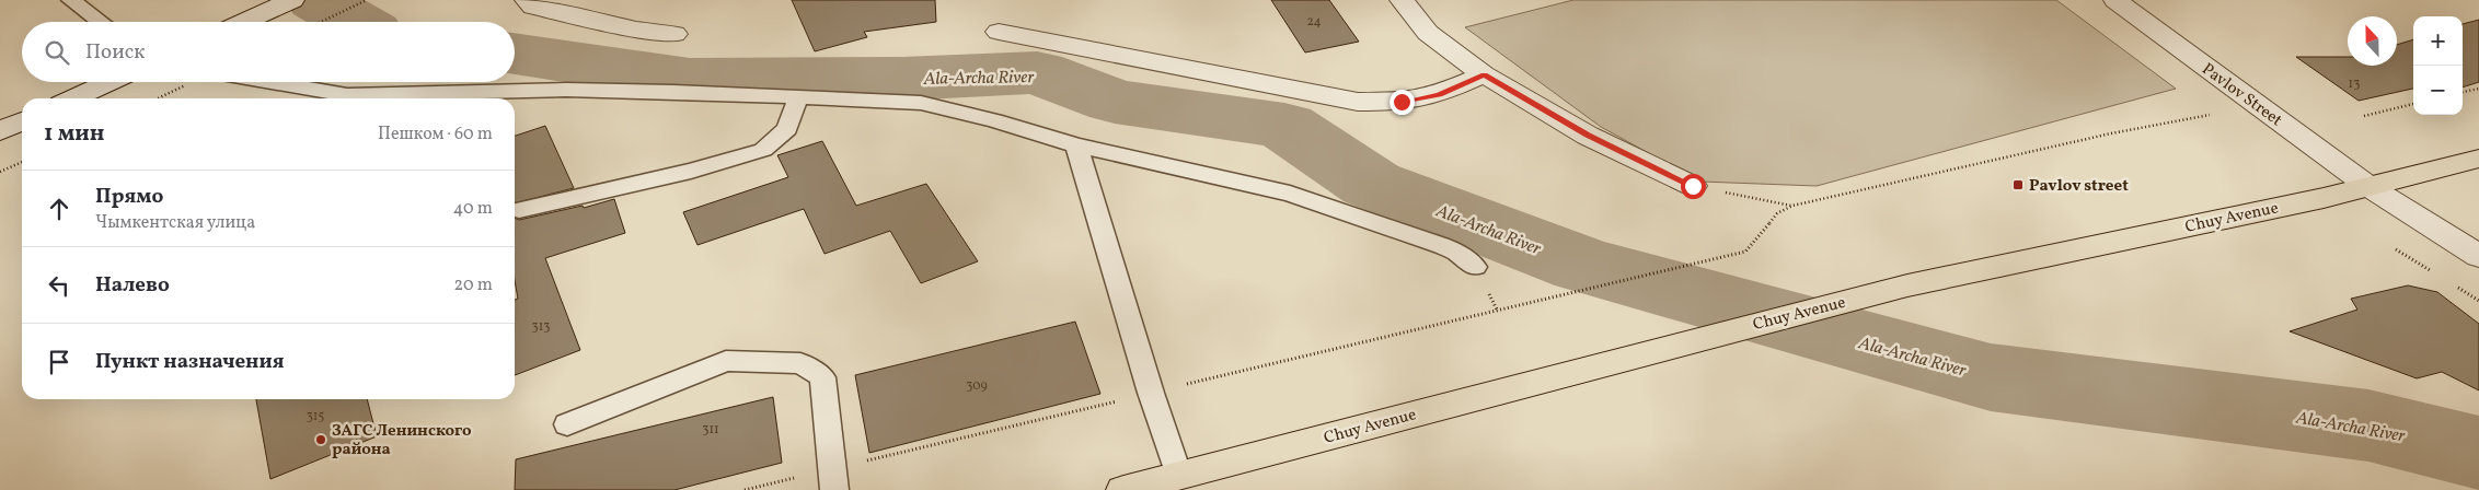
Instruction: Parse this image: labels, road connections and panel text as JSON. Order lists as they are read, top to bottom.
{
  "streets": {
    "main road": ["Chuy Avenue"],
    "street": ["Pavlov Street"]
  },
  "crossings": [
    ["Pavlov Street", "Chuy Avenue"]
  ],
  "water": ["Ala-Archa River"],
  "places": {
    "transit": ["Pavlov street"],
    "other": ["ЗАГС Ленинского района"]
  },
  "house_numbers": [
    "24",
    "13",
    "313",
    "309",
    "315",
    "311"
  ],
  "north": "top",
  "page": {
    "map_buttons": ["+", "−"],
    "search": "Поиск",
    "heading": ["1 мин", "Пешком · 60 m"],
    "list": [
      ["Прямо", "Чымкентская улица", "40 m"],
      ["Налево", "20 m"],
      "Пункт назначения"
    ]
  }
}
